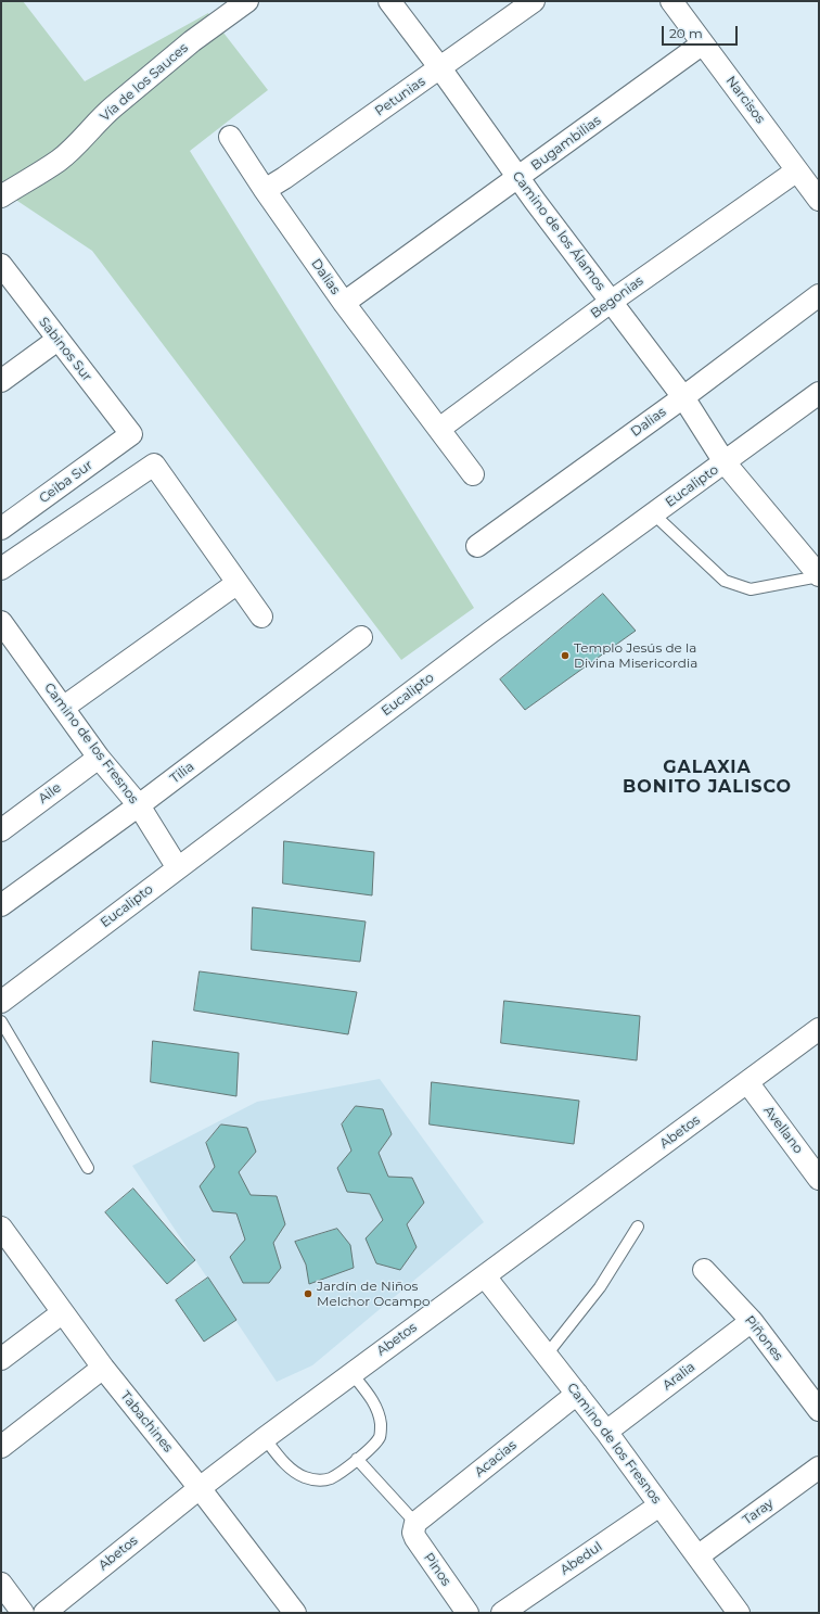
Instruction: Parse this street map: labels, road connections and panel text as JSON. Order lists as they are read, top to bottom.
{
  "streets": {
    "street": [
      "Vía de los Sauces",
      "Petunias",
      "Narcisos",
      "Bugambilias",
      "Camino de los Álamos",
      "Dalias",
      "Begonias",
      "Sabinos Sur",
      "Ceiba Sur",
      "Eucalipto",
      "Camino de los Fresnos",
      "Tilia",
      "Aile",
      "Avellano",
      "Abetos",
      "Piñones",
      "Aralia",
      "Tabachines",
      "Acacias",
      "Taray",
      "Abedul",
      "Pinos"
    ]
  },
  "crossings": [
    ["Petunias", "Camino de los Álamos"],
    ["Petunias", "Dalias"],
    ["Narcisos", "Bugambilias"],
    ["Narcisos", "Begonias"],
    ["Bugambilias", "Camino de los Álamos"],
    ["Bugambilias", "Dalias"],
    ["Camino de los Álamos", "Dalias"],
    ["Camino de los Álamos", "Begonias"],
    ["Camino de los Álamos", "Eucalipto"],
    ["Dalias", "Begonias"],
    ["Sabinos Sur", "Ceiba Sur"],
    ["Eucalipto", "Camino de los Fresnos"],
    ["Camino de los Fresnos", "Tilia"],
    ["Camino de los Fresnos", "Aile"],
    ["Camino de los Fresnos", "Abetos"],
    ["Camino de los Fresnos", "Aralia"],
    ["Camino de los Fresnos", "Acacias"],
    ["Camino de los Fresnos", "Taray"],
    ["Camino de los Fresnos", "Abedul"],
    ["Avellano", "Abetos"],
    ["Abetos", "Tabachines"],
    ["Piñones", "Aralia"],
    ["Acacias", "Pinos"]
  ],
  "districts": ["GALAXIA BONITO JALISCO"],
  "places": ["Templo Jesús de la Divina Misericordia", "Jardín de Niños Melchor Ocampo"],
  "scale_bar": "20 m"
}
